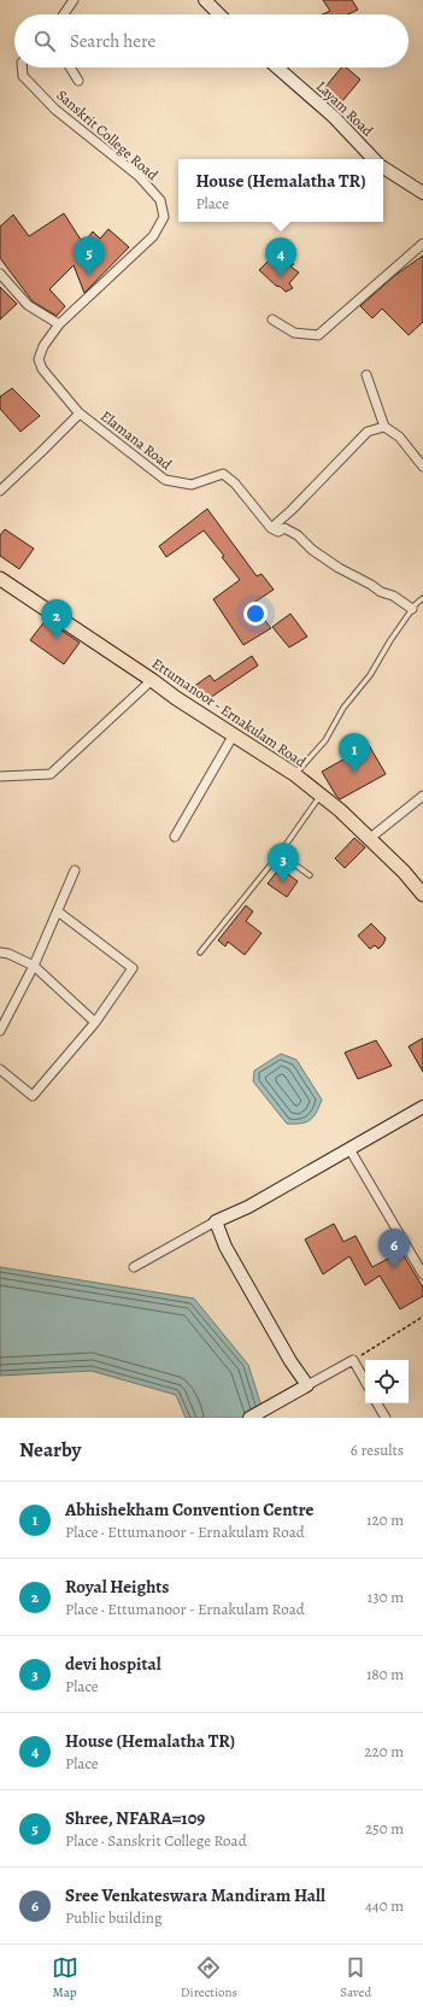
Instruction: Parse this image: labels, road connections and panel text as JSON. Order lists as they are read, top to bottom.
{
  "streets": {
    "main road": ["Ettumanoor - Ernakulam Road"],
    "street": ["Layam Road", "Sanskrit College Road", "Elamana Road"]
  },
  "crossings": [
    ["Sanskrit College Road", "Elamana Road"]
  ],
  "page": {
    "search": "Search here",
    "popup": ["House (Hemalatha TR)", "Place"],
    "pins": [
      "5",
      "4",
      "2",
      "1",
      "3",
      "6"
    ],
    "heading": ["Nearby", "6 results"],
    "list": [
      {
        "mark": "1",
        "name": "Abhishekham Convention Centre",
        "note": "Place · Ettumanoor - Ernakulam Road",
        "value": "120 m"
      },
      {
        "mark": "2",
        "name": "Royal Heights",
        "note": "Place · Ettumanoor - Ernakulam Road",
        "value": "130 m"
      },
      {
        "mark": "3",
        "name": "devi hospital",
        "note": "Place",
        "value": "180 m"
      },
      {
        "mark": "4",
        "name": "House (Hemalatha TR)",
        "note": "Place",
        "value": "220 m"
      },
      {
        "mark": "5",
        "name": "Shree, NFARA=109",
        "note": "Place · Sanskrit College Road",
        "value": "250 m"
      },
      {
        "mark": "6",
        "name": "Sree Venkateswara Mandiram Hall",
        "note": "Public building",
        "value": "440 m"
      }
    ],
    "nav": ["Map", "Directions", "Saved"]
  }
}
